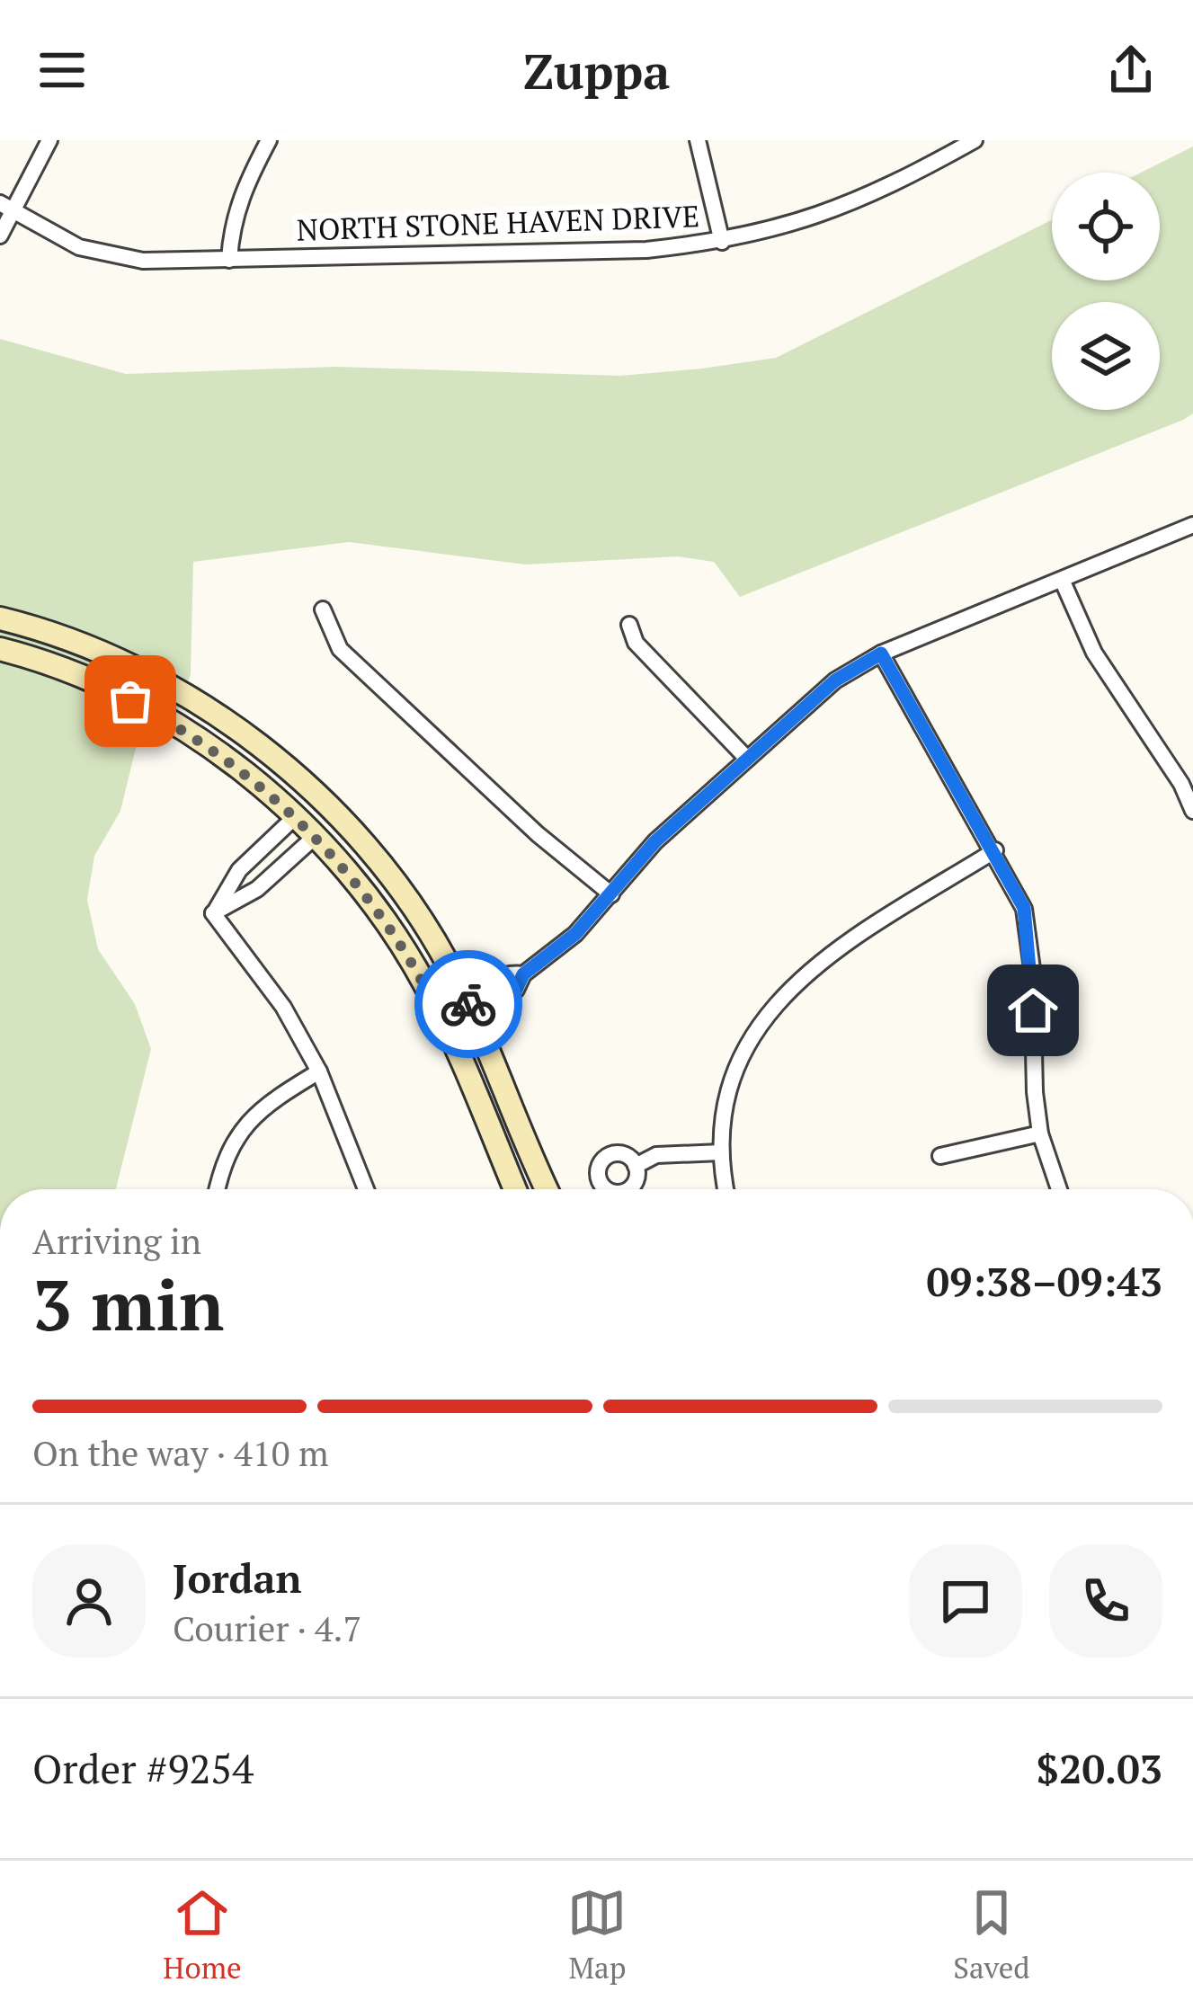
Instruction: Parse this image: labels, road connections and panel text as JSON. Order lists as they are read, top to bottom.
{
  "streets": {
    "street": ["NORTH STONE HAVEN DRIVE"]
  },
  "page": {
    "header": "Zuppa",
    "heading": ["3 min", "Arriving in", "09:38–09:43"],
    "panel": [
      "Jordan",
      "Courier · 4.7",
      "Order #9254",
      "$20.03"
    ],
    "bar": "On the way · 410 m",
    "tabs": ["Home", "Map", "Saved"]
  }
}
